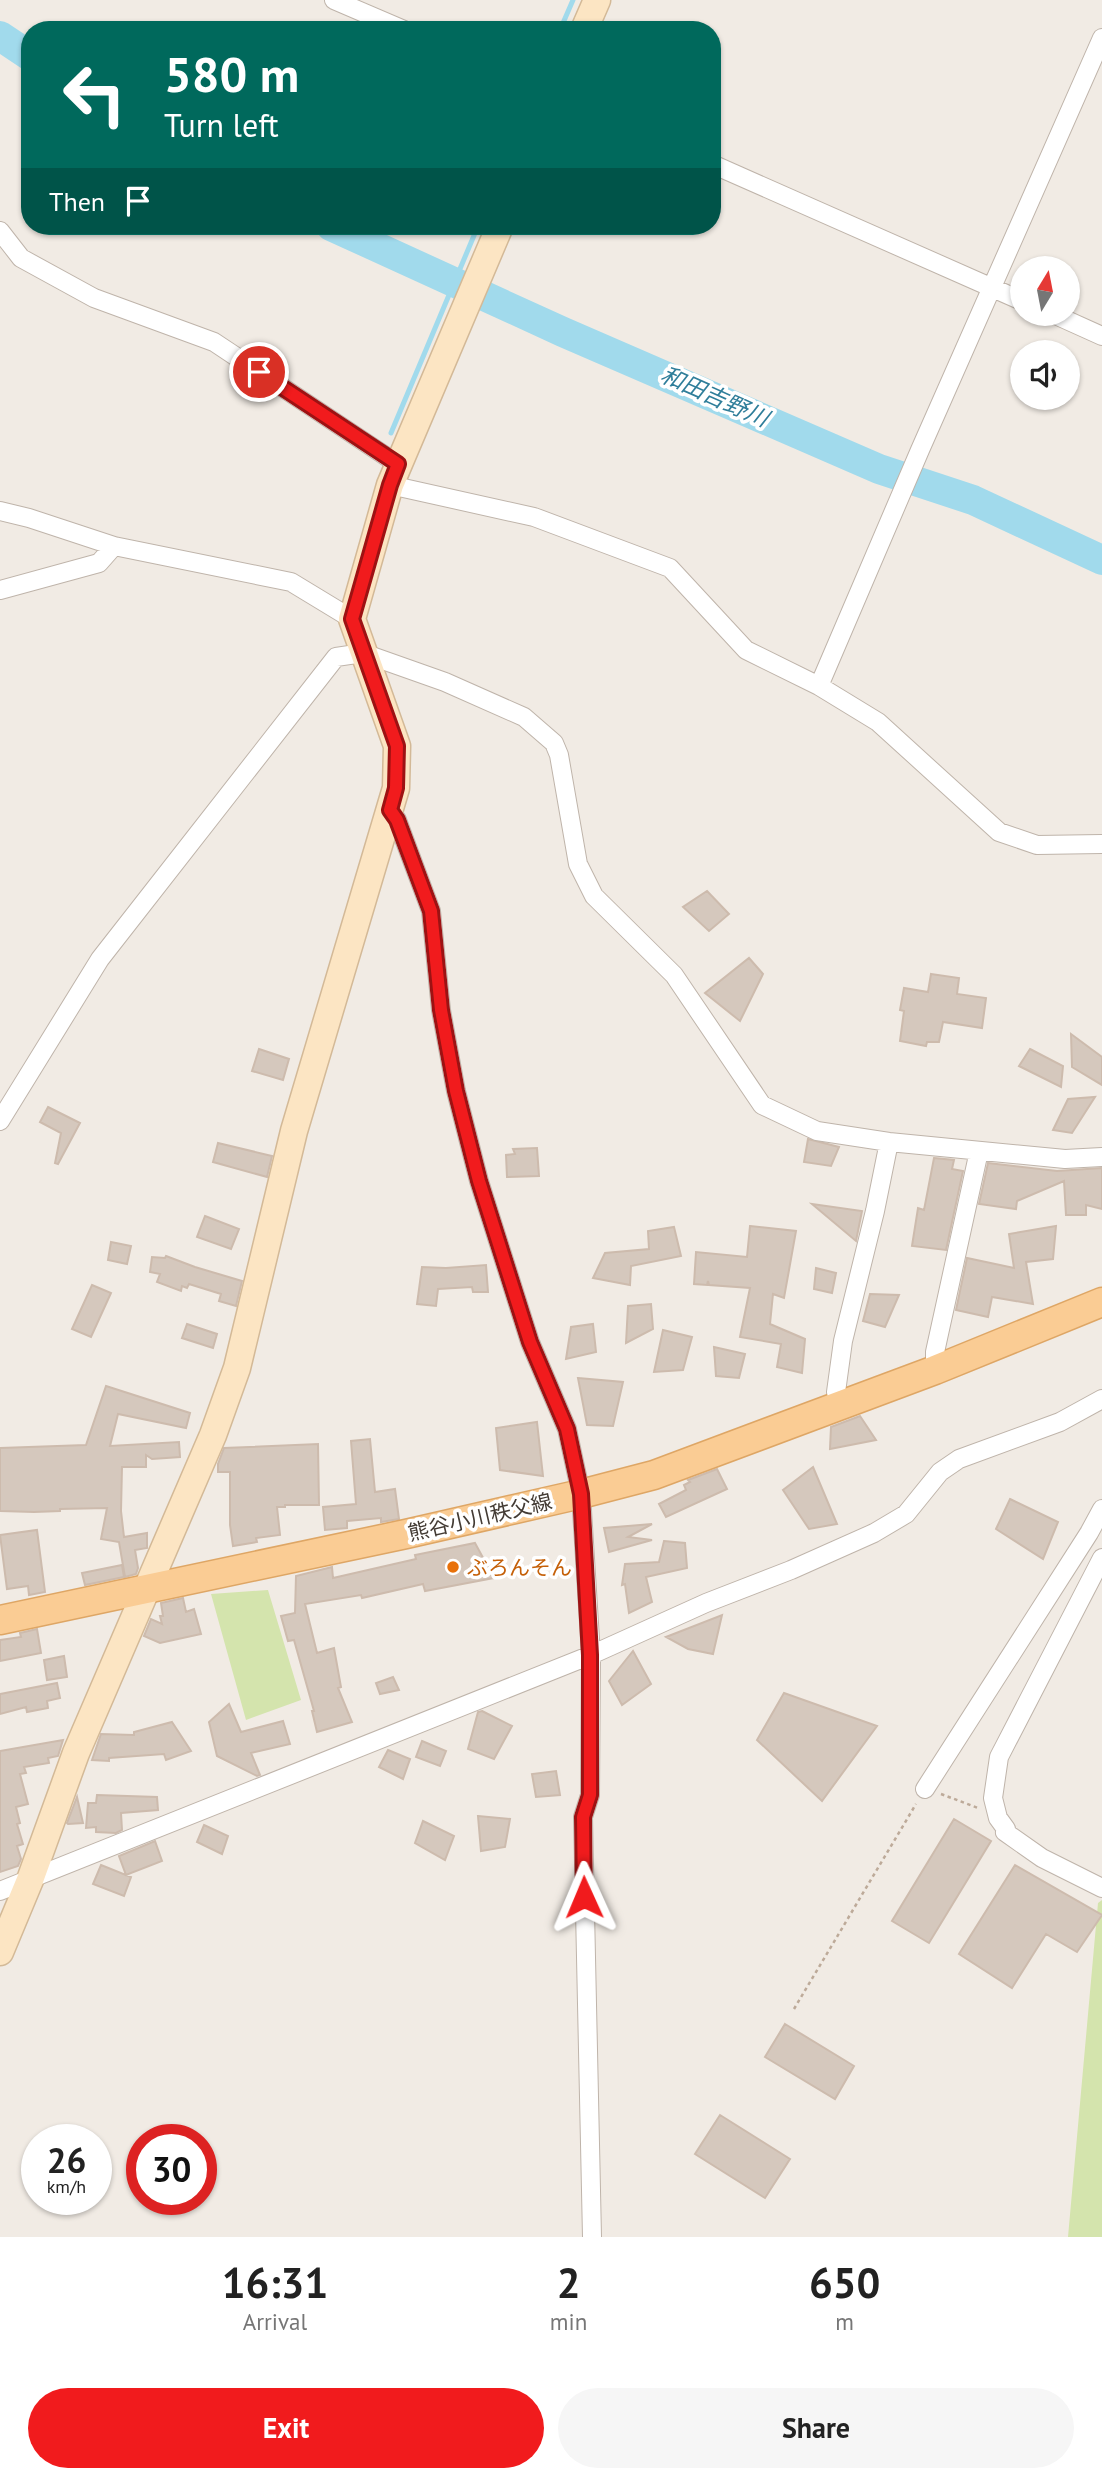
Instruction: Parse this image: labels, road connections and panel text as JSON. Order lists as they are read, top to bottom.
{
  "streets": {
    "main road": ["熊谷小川秩父線"]
  },
  "water": ["和田吉野川"],
  "places": ["ぶろんそん"],
  "north": "top",
  "page": {
    "turn": ["580 m", "Turn left"],
    "then": "Then",
    "speed": "26 km/h",
    "limit": "30",
    "eta": [
      "16:31",
      "Arrival",
      "2",
      "min",
      "650",
      "m"
    ],
    "buttons": ["Exit", "Share"]
  }
}
